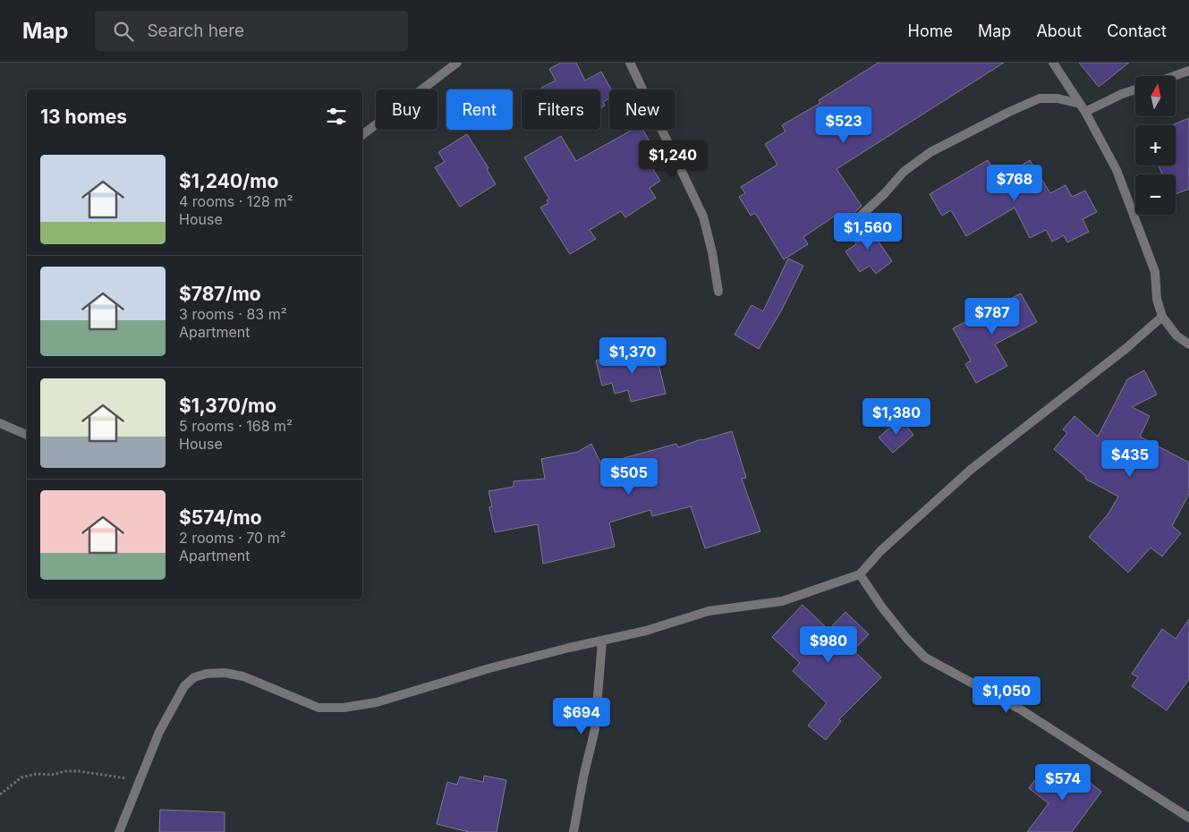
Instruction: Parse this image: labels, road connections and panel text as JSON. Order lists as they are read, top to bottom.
{
  "north": "top",
  "page": {
    "header": "Map",
    "search": "Search here",
    "nav": [
      "Home",
      "Map",
      "About",
      "Contact"
    ],
    "map_buttons": ["+", "−"],
    "chip": [
      "Buy",
      "Rent",
      "Filters",
      "New"
    ],
    "heading": "13 homes",
    "price": [
      "$523",
      "$1,240",
      "$768",
      "$1,560",
      "$787",
      "$1,370",
      "$1,380",
      "$435",
      "$505",
      "$980",
      "$1,050",
      "$694",
      "$574"
    ],
    "list": [
      {
        "name": "$1,240/mo",
        "note": "4 rooms · 128 m² · House"
      },
      {
        "name": "$787/mo",
        "note": "3 rooms · 83 m² · Apartment"
      },
      {
        "name": "$1,370/mo",
        "note": "5 rooms · 168 m² · House"
      },
      {
        "name": "$574/mo",
        "note": "2 rooms · 70 m² · Apartment"
      }
    ]
  }
}
